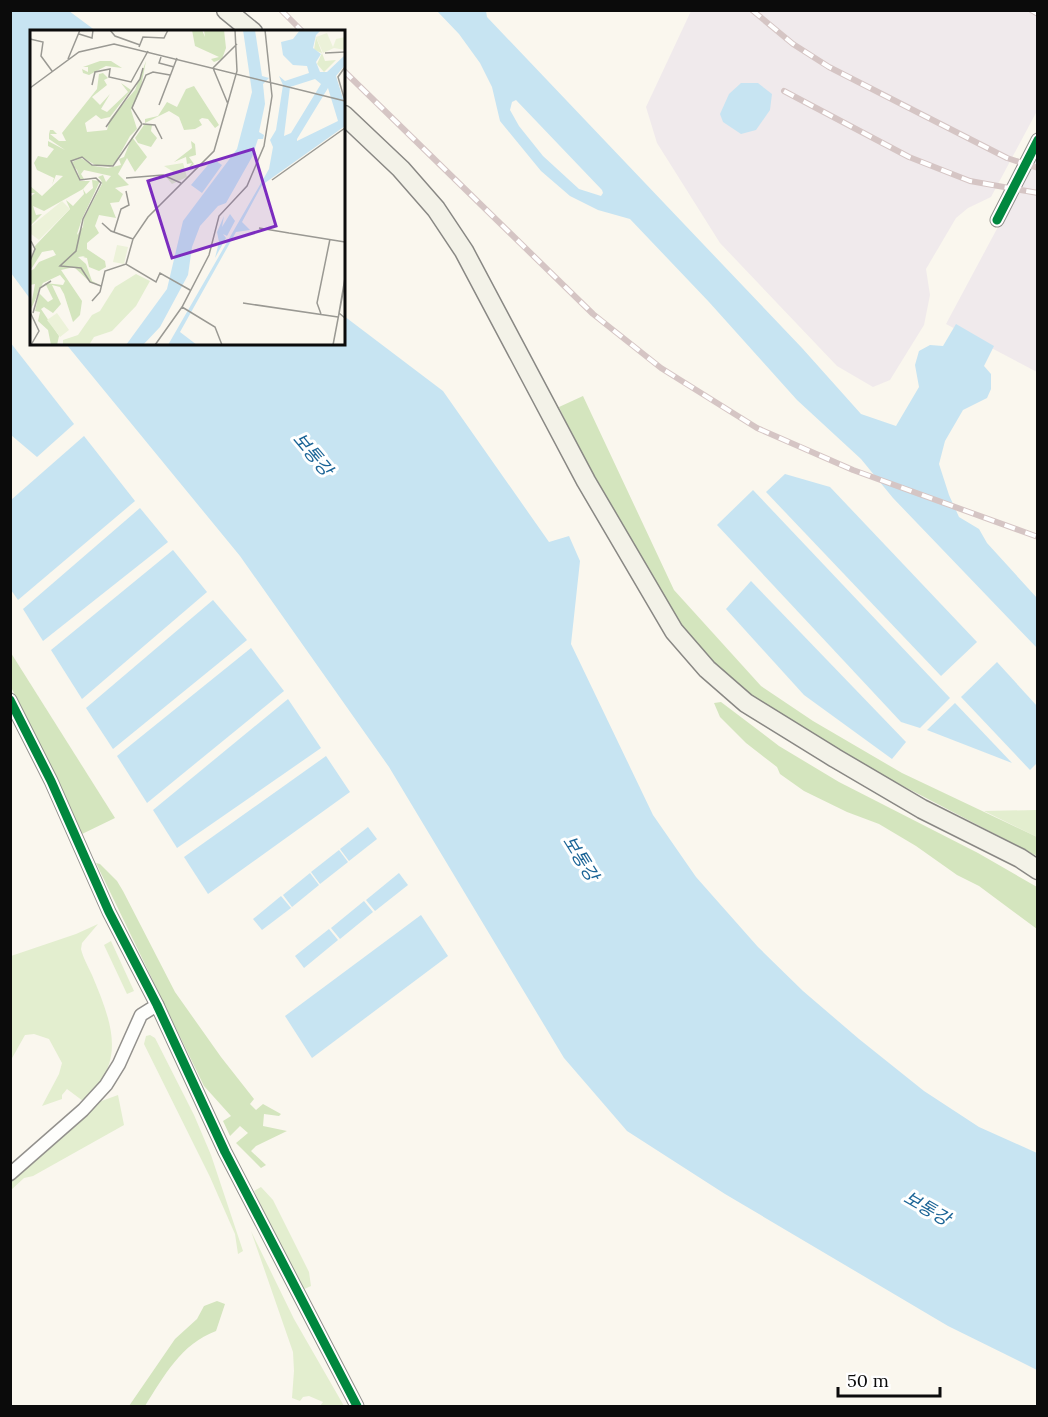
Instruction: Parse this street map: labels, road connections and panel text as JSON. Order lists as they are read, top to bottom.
{
  "water": ["보통강"],
  "scale_bar": "50 m"
}
